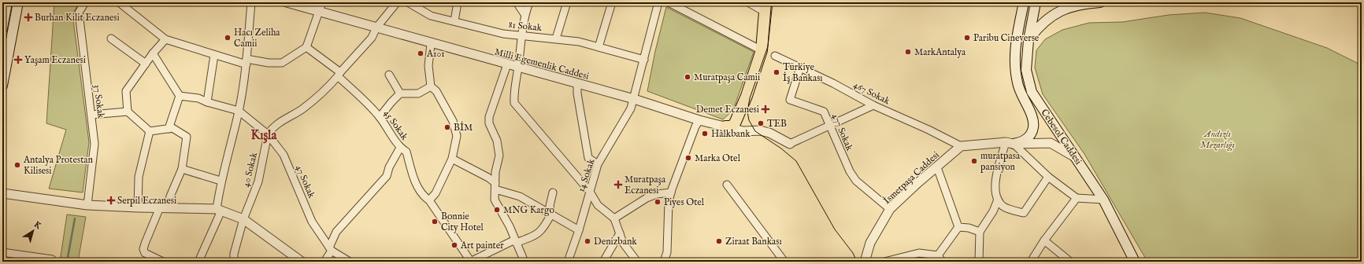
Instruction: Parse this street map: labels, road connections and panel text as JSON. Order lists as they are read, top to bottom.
{
  "streets": {
    "main road": ["Cebesol Caddesi"],
    "street": [
      "81 Sokak",
      "Milli Egemenlik Caddesi",
      "467 Sokak",
      "37 Sokak",
      "45 Sokak",
      "477 Sokak",
      "40 Sokak",
      "14 Sokak",
      "İsmetpaşa Caddesi",
      "47 Sokak"
    ]
  },
  "crossings": [
    ["81 Sokak", "14 Sokak"],
    ["Milli Egemenlik Caddesi", "14 Sokak"],
    ["467 Sokak", "477 Sokak"],
    ["467 Sokak", "İsmetpaşa Caddesi"],
    ["477 Sokak", "İsmetpaşa Caddesi"],
    ["40 Sokak", "47 Sokak"]
  ],
  "districts": ["Kışla"],
  "parks": ["Andızlı Mezarlığı"],
  "places": {
    "health": [
      "Burhan Kilit Eczanesi",
      "Yaşam Eczanesi",
      "Demet Eczanesi",
      "Muratpaşa Eczanesi",
      "Serpil Eczanesi"
    ],
    "other": [
      "Hacı Zeliha Camii",
      "Paribu Cineverse",
      "MarkAntalya",
      "A101",
      "Türkiye İş Bankası",
      "Muratpaşa Camii",
      "TEB",
      "BİM",
      "Halkbank",
      "Marka Otel",
      "muratpasa pansiyon",
      "Antalya Protestan Kilisesi",
      "Piyes Otel",
      "MNG Kargo",
      "Bonnie City Hotel",
      "Denizbank",
      "Ziraat Bankası",
      "Art painter"
    ]
  },
  "north": "top right"
}
